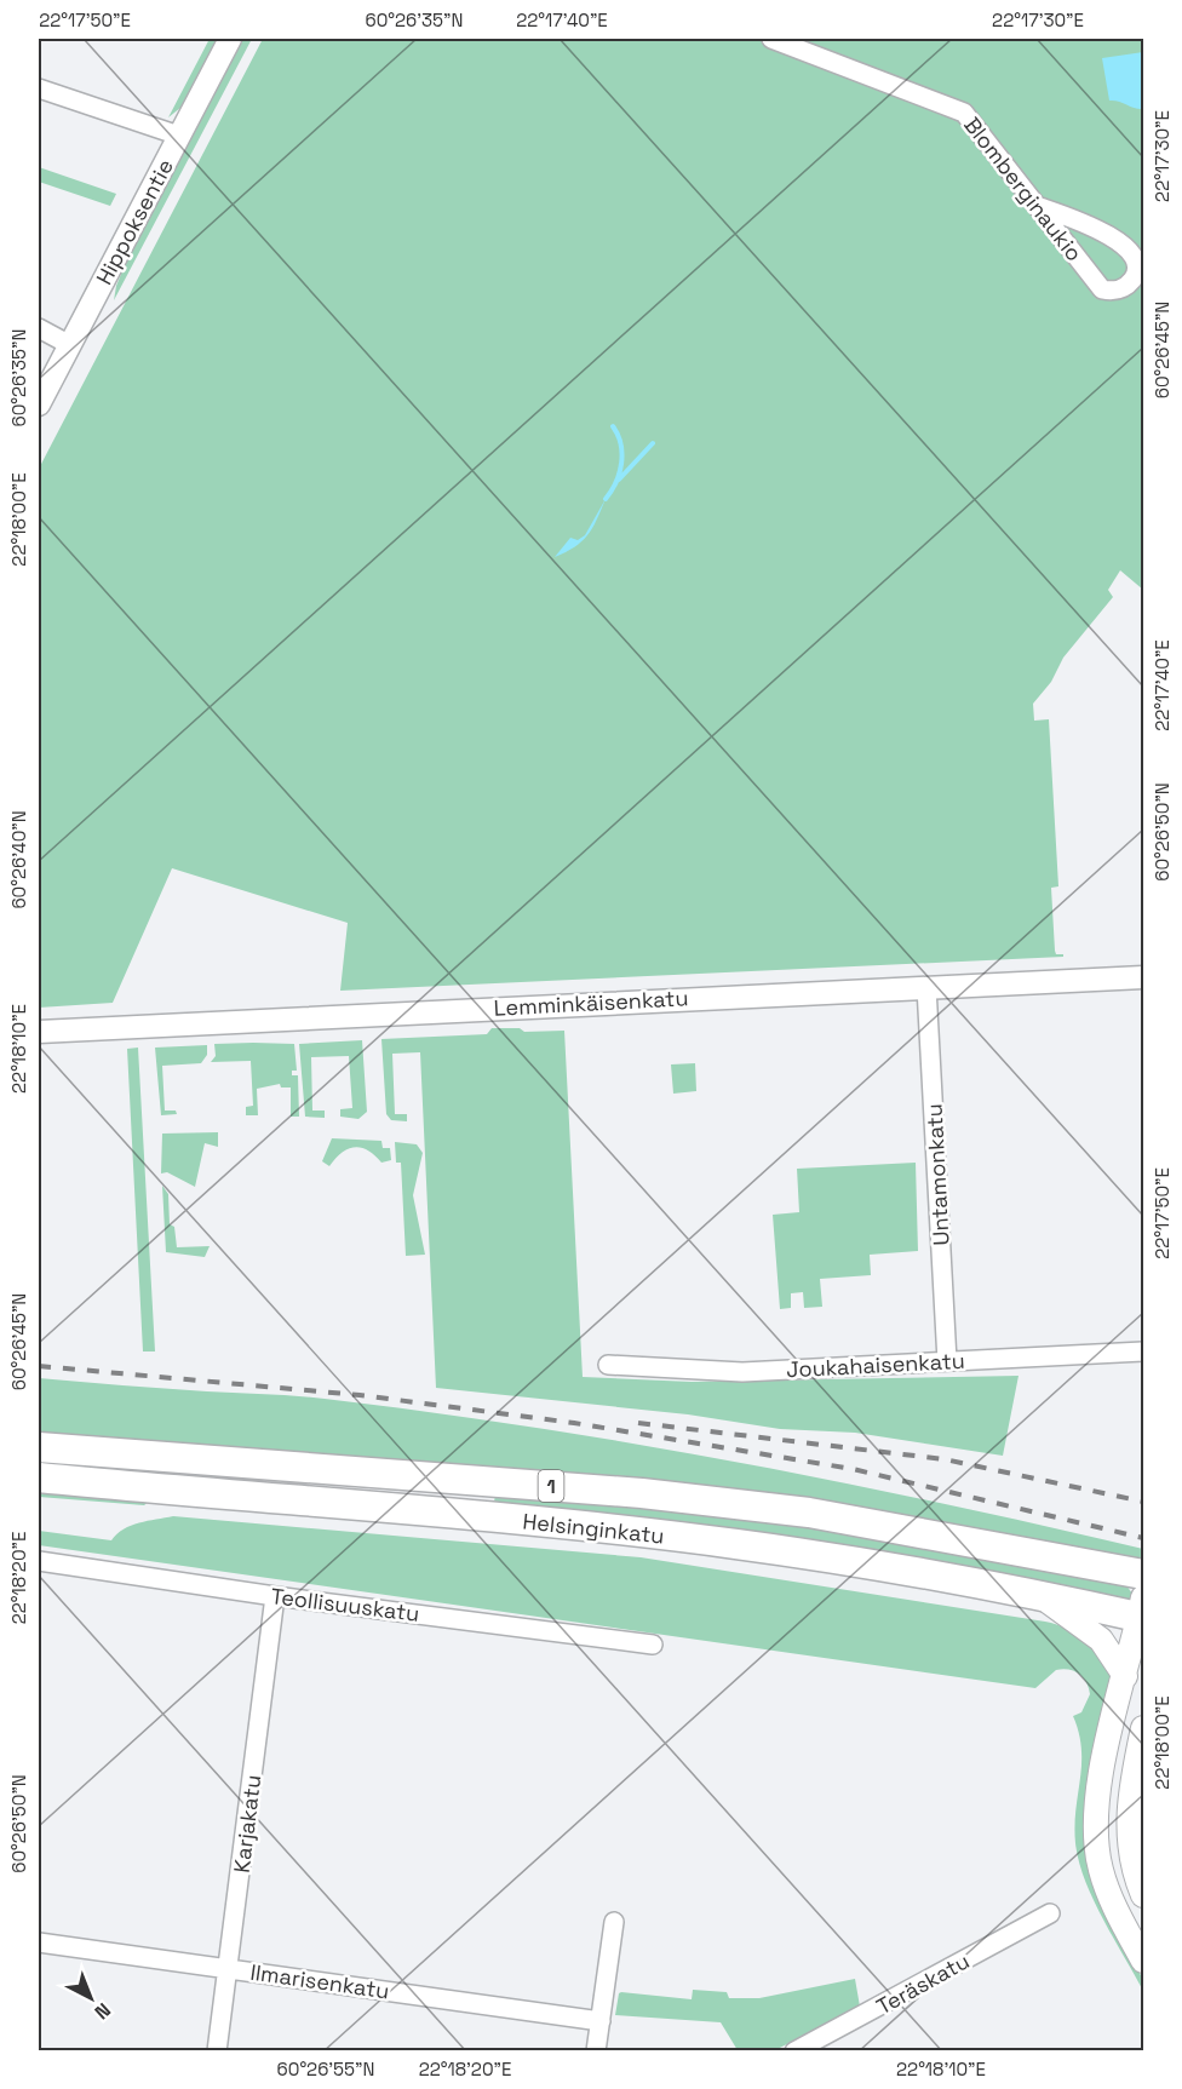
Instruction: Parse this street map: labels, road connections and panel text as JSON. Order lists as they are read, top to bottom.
{
  "streets": {
    "highway": ["1", "Helsinginkatu"],
    "street": [
      "Blomberginaukio",
      "Hippoksentie",
      "Lemminkäisenkatu",
      "Untamonkatu",
      "Joukahaisenkatu",
      "Teollisuuskatu",
      "Karjakatu",
      "Ilmarisenkatu",
      "Teräskatu"
    ]
  },
  "crossings": [
    ["Lemminkäisenkatu", "Untamonkatu"],
    ["Untamonkatu", "Joukahaisenkatu"],
    ["Teollisuuskatu", "Karjakatu"],
    ["Karjakatu", "Ilmarisenkatu"]
  ],
  "north": "bottom right",
  "coordinates": [
    "22°17'50\"E",
    "60°26'35\"N",
    "22°17'40\"E",
    "22°17'30\"E",
    "60°26'45\"N",
    "22°18'00\"E",
    "60°26'50\"N",
    "60°26'40\"N",
    "22°18'10\"E",
    "22°18'20\"E",
    "60°26'55\"N"
  ]
}
